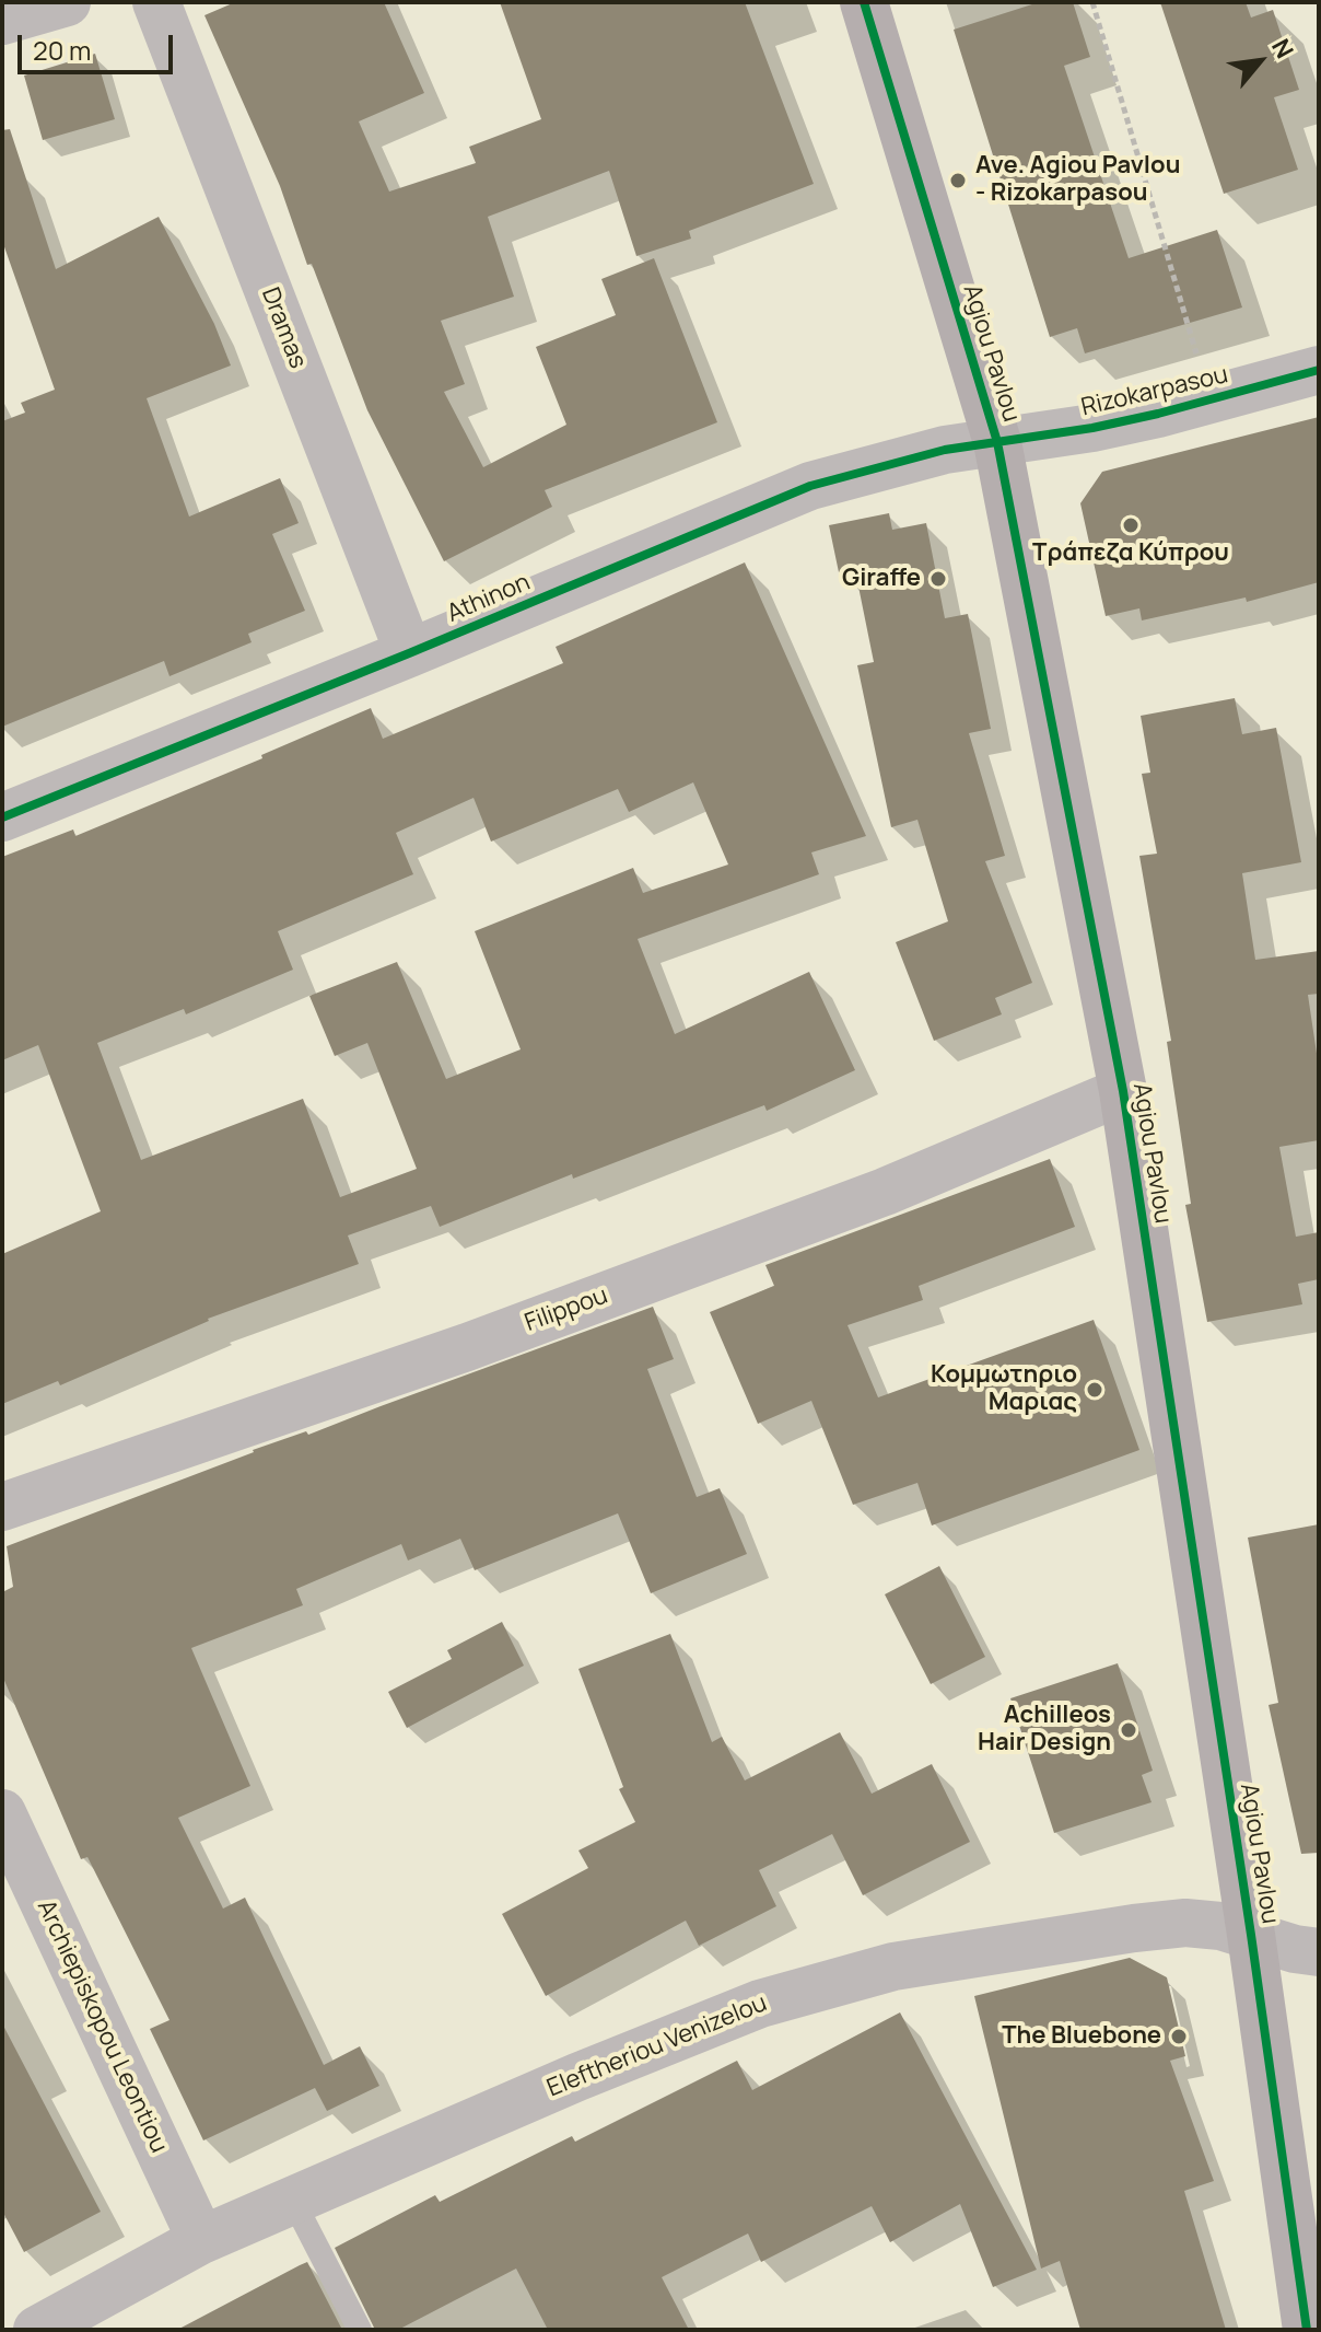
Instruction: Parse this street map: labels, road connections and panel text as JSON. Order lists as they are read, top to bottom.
{
  "streets": {
    "main road": ["Agiou Pavlou"],
    "street": [
      "Dramas",
      "Rizokarpasou",
      "Athinon",
      "Filippou",
      "Archiepiskopou Leontiou",
      "Eleftheriou Venizelou"
    ]
  },
  "crossings": [
    ["Dramas", "Athinon"],
    ["Agiou Pavlou", "Rizokarpasou"],
    ["Agiou Pavlou", "Athinon"],
    ["Agiou Pavlou", "Filippou"],
    ["Agiou Pavlou", "Eleftheriou Venizelou"],
    ["Rizokarpasou", "Athinon"],
    ["Archiepiskopou Leontiou", "Eleftheriou Venizelou"]
  ],
  "places": [
    "Ave. Agiou Pavlou - Rizokarpasou",
    "Τράπεζα Κύπρου",
    "Giraffe",
    "Κομμωτηριο Μαριας",
    "Achilleos Hair Design",
    "The Bluebone"
  ],
  "scale_bar": "20 m",
  "north": "top right"
}
